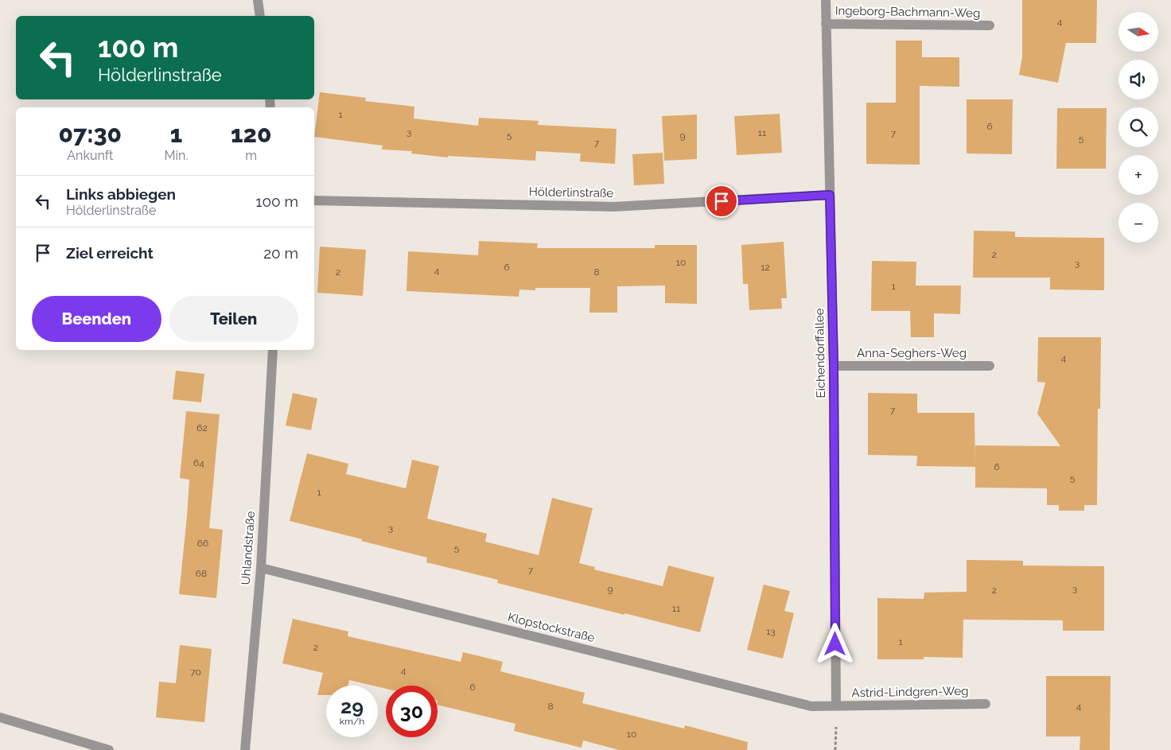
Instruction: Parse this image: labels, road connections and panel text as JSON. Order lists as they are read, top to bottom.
{
  "streets": {
    "street": [
      "Ingeborg-Bachmann-Weg",
      "Hölderlinstraße",
      "Eichendorffallee",
      "Anna-Seghers-Weg",
      "Uhlandstraße",
      "Klopstockstraße",
      "Astrid-Lindgren-Weg"
    ]
  },
  "crossings": [
    ["Ingeborg-Bachmann-Weg", "Eichendorffallee"],
    ["Hölderlinstraße", "Eichendorffallee"],
    ["Eichendorffallee", "Anna-Seghers-Weg"],
    ["Eichendorffallee", "Klopstockstraße"],
    ["Eichendorffallee", "Astrid-Lindgren-Weg"],
    ["Uhlandstraße", "Klopstockstraße"],
    ["Klopstockstraße", "Astrid-Lindgren-Weg"]
  ],
  "house_numbers": [
    "4",
    "1",
    "6",
    "3",
    "11",
    "7",
    "5",
    "9",
    "5",
    "7",
    "2",
    "10",
    "3",
    "6",
    "12",
    "4",
    "2",
    "8",
    "1",
    "4",
    "7",
    "62",
    "64",
    "6",
    "5",
    "1",
    "3",
    "66",
    "5",
    "7",
    "68",
    "3",
    "9",
    "2",
    "11",
    "13",
    "1",
    "2",
    "4",
    "70",
    "6",
    "8",
    "4",
    "10"
  ],
  "north": "right",
  "page": {
    "map_buttons": ["+", "−"],
    "turn": ["100 m", "Hölderlinstraße"],
    "eta": [
      "07:30",
      "Ankunft",
      "1",
      "Min.",
      "120",
      "m"
    ],
    "list": [
      {
        "name": "Links abbiegen",
        "note": "Hölderlinstraße",
        "value": "100 m"
      },
      {
        "name": "Ziel erreicht",
        "value": "20 m"
      }
    ],
    "buttons": ["Beenden", "Teilen"],
    "speed": "29 km/h",
    "limit": "30"
  }
}
